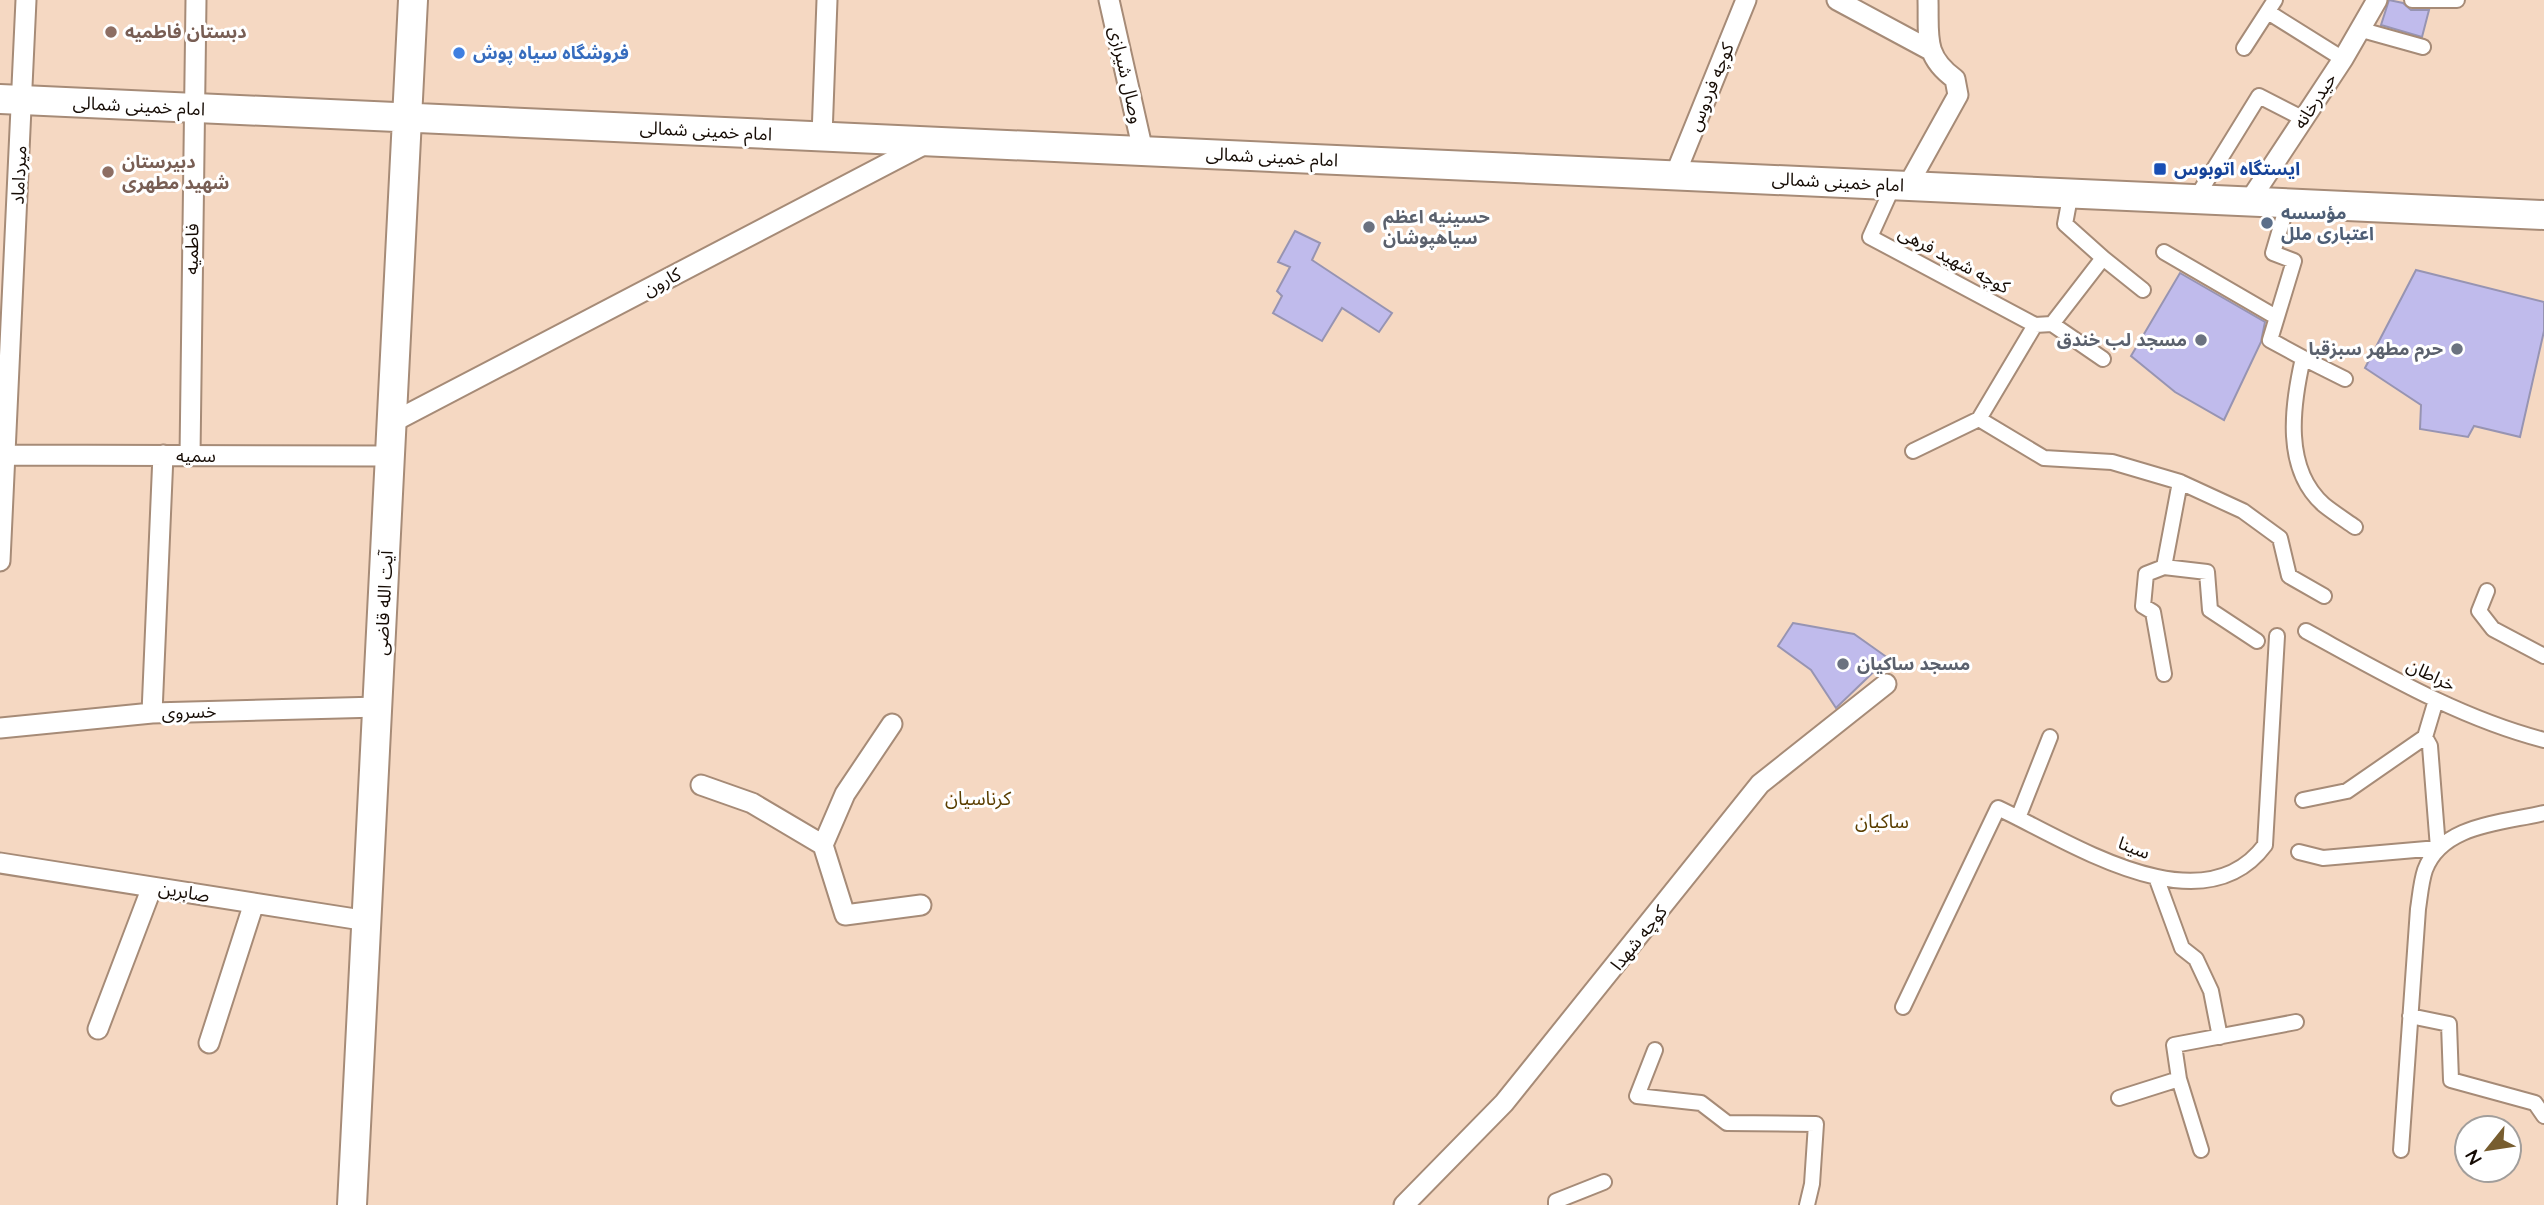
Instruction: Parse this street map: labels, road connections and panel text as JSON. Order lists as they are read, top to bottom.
{
  "streets": {
    "main road": ["امام خمینی شمالی", "آیت الله قاضی"],
    "street": [
      "وصال شیرازی",
      "کوچه فردوس",
      "حیدرخانه",
      "میرداماد",
      "فاطمیه",
      "کوچه شهید فرهی",
      "کارون",
      "سمیه",
      "خراطان",
      "خسروی",
      "سینا",
      "صابرین",
      "کوچه شهدا"
    ]
  },
  "crossings": [
    ["وصال شیرازی", "امام خمینی شمالی"],
    ["کوچه فردوس", "امام خمینی شمالی"],
    ["حیدرخانه", "امام خمینی شمالی"],
    ["امام خمینی شمالی", "میرداماد"],
    ["امام خمینی شمالی", "فاطمیه"],
    ["امام خمینی شمالی", "کوچه شهید فرهی"],
    ["امام خمینی شمالی", "کارون"],
    ["امام خمینی شمالی", "آیت الله قاضی"],
    ["میرداماد", "سمیه"],
    ["فاطمیه", "سمیه"],
    ["کارون", "آیت الله قاضی"],
    ["سمیه", "آیت الله قاضی"],
    ["آیت الله قاضی", "خسروی"],
    ["آیت الله قاضی", "صابرین"]
  ],
  "districts": ["کرناسیان", "ساکیان"],
  "places": {
    "other": [
      "دبستان فاطمیه",
      "فروشگاه سیاه پوش",
      "دبیرستان شهید مطهری",
      "مؤسسه اعتباری ملل",
      "حسینیه اعظم سیاهپوشان",
      "مسجد لب خندق",
      "حرم مطهر سبزقبا",
      "مسجد ساکیان"
    ],
    "transit": ["ایستگاه اتوبوس"]
  },
  "north": "bottom left"
}
